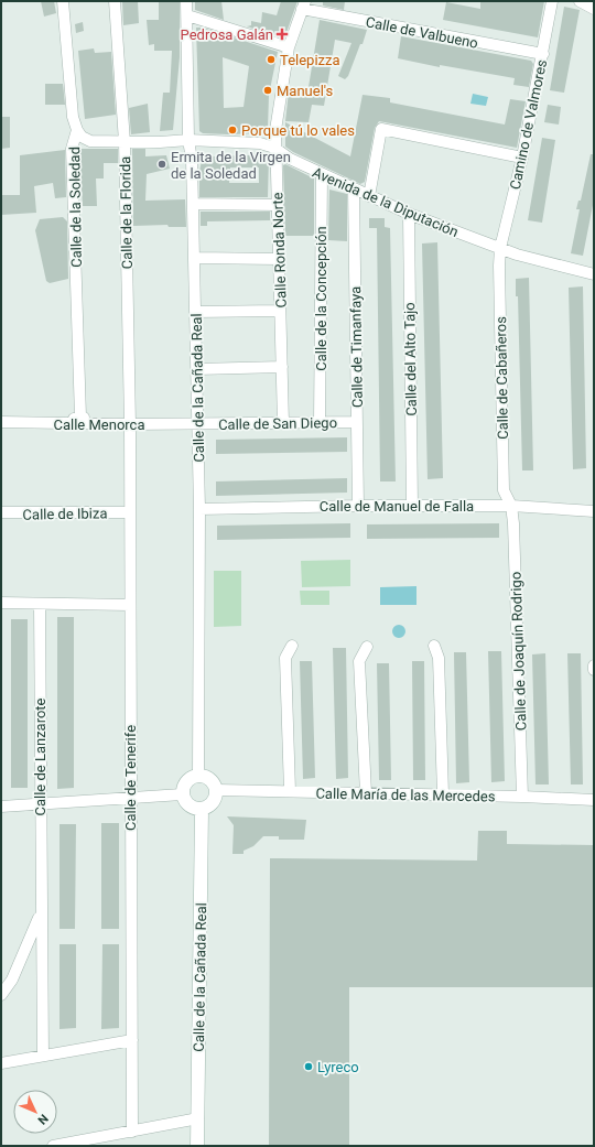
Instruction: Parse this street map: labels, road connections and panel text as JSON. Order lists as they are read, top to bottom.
{
  "streets": {
    "street": [
      "Calle de Valbueno",
      "Camino de Valmores",
      "Avenida de la Diputación",
      "Calle de la Soledad",
      "Calle de la Florida",
      "Calle Ronda Norte",
      "Calle de la Concepción",
      "Calle de Timanfaya",
      "Calle del Alto Tajo",
      "Calle de Cabañeros",
      "Calle de la Cañada Real",
      "Calle de San Diego",
      "Calle Menorca",
      "Calle de Manuel de Falla",
      "Calle de Ibiza",
      "Calle de Joaquín Rodrigo",
      "Calle de Lanzarote",
      "Calle de Tenerife",
      "Calle María de las Mercedes"
    ]
  },
  "crossings": [
    ["Calle de Valbueno", "Camino de Valmores"],
    ["Calle de Valbueno", "Calle Ronda Norte"],
    ["Camino de Valmores", "Avenida de la Diputación"],
    ["Camino de Valmores", "Calle de Cabañeros"],
    ["Avenida de la Diputación", "Calle de la Soledad"],
    ["Avenida de la Diputación", "Calle de la Florida"],
    ["Avenida de la Diputación", "Calle Ronda Norte"],
    ["Avenida de la Diputación", "Calle de la Concepción"],
    ["Avenida de la Diputación", "Calle de Timanfaya"],
    ["Avenida de la Diputación", "Calle del Alto Tajo"],
    ["Avenida de la Diputación", "Calle de Cabañeros"],
    ["Avenida de la Diputación", "Calle de la Cañada Real"],
    ["Calle de la Soledad", "Calle Menorca"],
    ["Calle de la Florida", "Calle Menorca"],
    ["Calle de la Florida", "Calle de Tenerife"],
    ["Calle Ronda Norte", "Calle de San Diego"],
    ["Calle de la Concepción", "Calle de San Diego"],
    ["Calle de Timanfaya", "Calle de San Diego"],
    ["Calle de Timanfaya", "Calle de Manuel de Falla"],
    ["Calle del Alto Tajo", "Calle de Manuel de Falla"],
    ["Calle de Cabañeros", "Calle de Manuel de Falla"],
    ["Calle de Cabañeros", "Calle de Joaquín Rodrigo"],
    ["Calle de la Cañada Real", "Calle de San Diego"],
    ["Calle de la Cañada Real", "Calle Menorca"],
    ["Calle de la Cañada Real", "Calle de Manuel de Falla"],
    ["Calle de la Cañada Real", "Calle María de las Mercedes"],
    ["Calle de San Diego", "Calle Menorca"],
    ["Calle Menorca", "Calle de Tenerife"],
    ["Calle de Manuel de Falla", "Calle de Joaquín Rodrigo"],
    ["Calle de Ibiza", "Calle de Tenerife"],
    ["Calle de Joaquín Rodrigo", "Calle María de las Mercedes"]
  ],
  "places": {
    "health": ["Pedrosa Galán"],
    "other": [
      "Telepizza",
      "Manuel's",
      "Porque tú lo vales",
      "Ermita de la Virgen de la Soledad",
      "Lyreco"
    ]
  },
  "north": "bottom right"
}
